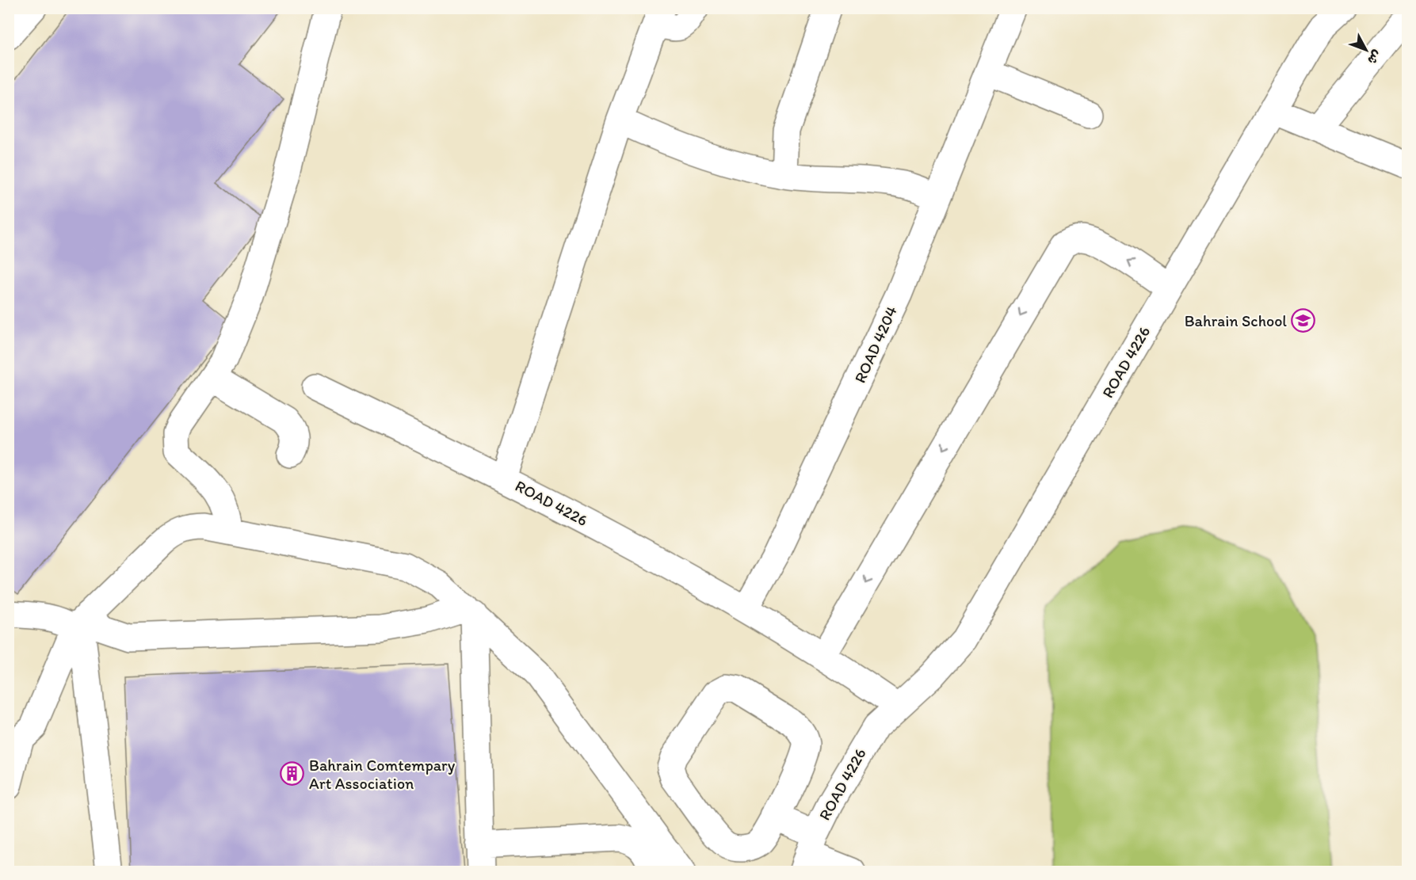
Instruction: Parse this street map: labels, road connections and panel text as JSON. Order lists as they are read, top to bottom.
{
  "streets": {
    "street": ["ROAD 4204", "ROAD 4226"]
  },
  "crossings": [
    ["ROAD 4204", "ROAD 4226"]
  ],
  "places": {
    "school or university": ["Bahrain School"],
    "building": ["Bahrain Comtempary Art Association"]
  },
  "north": "bottom right"
}
